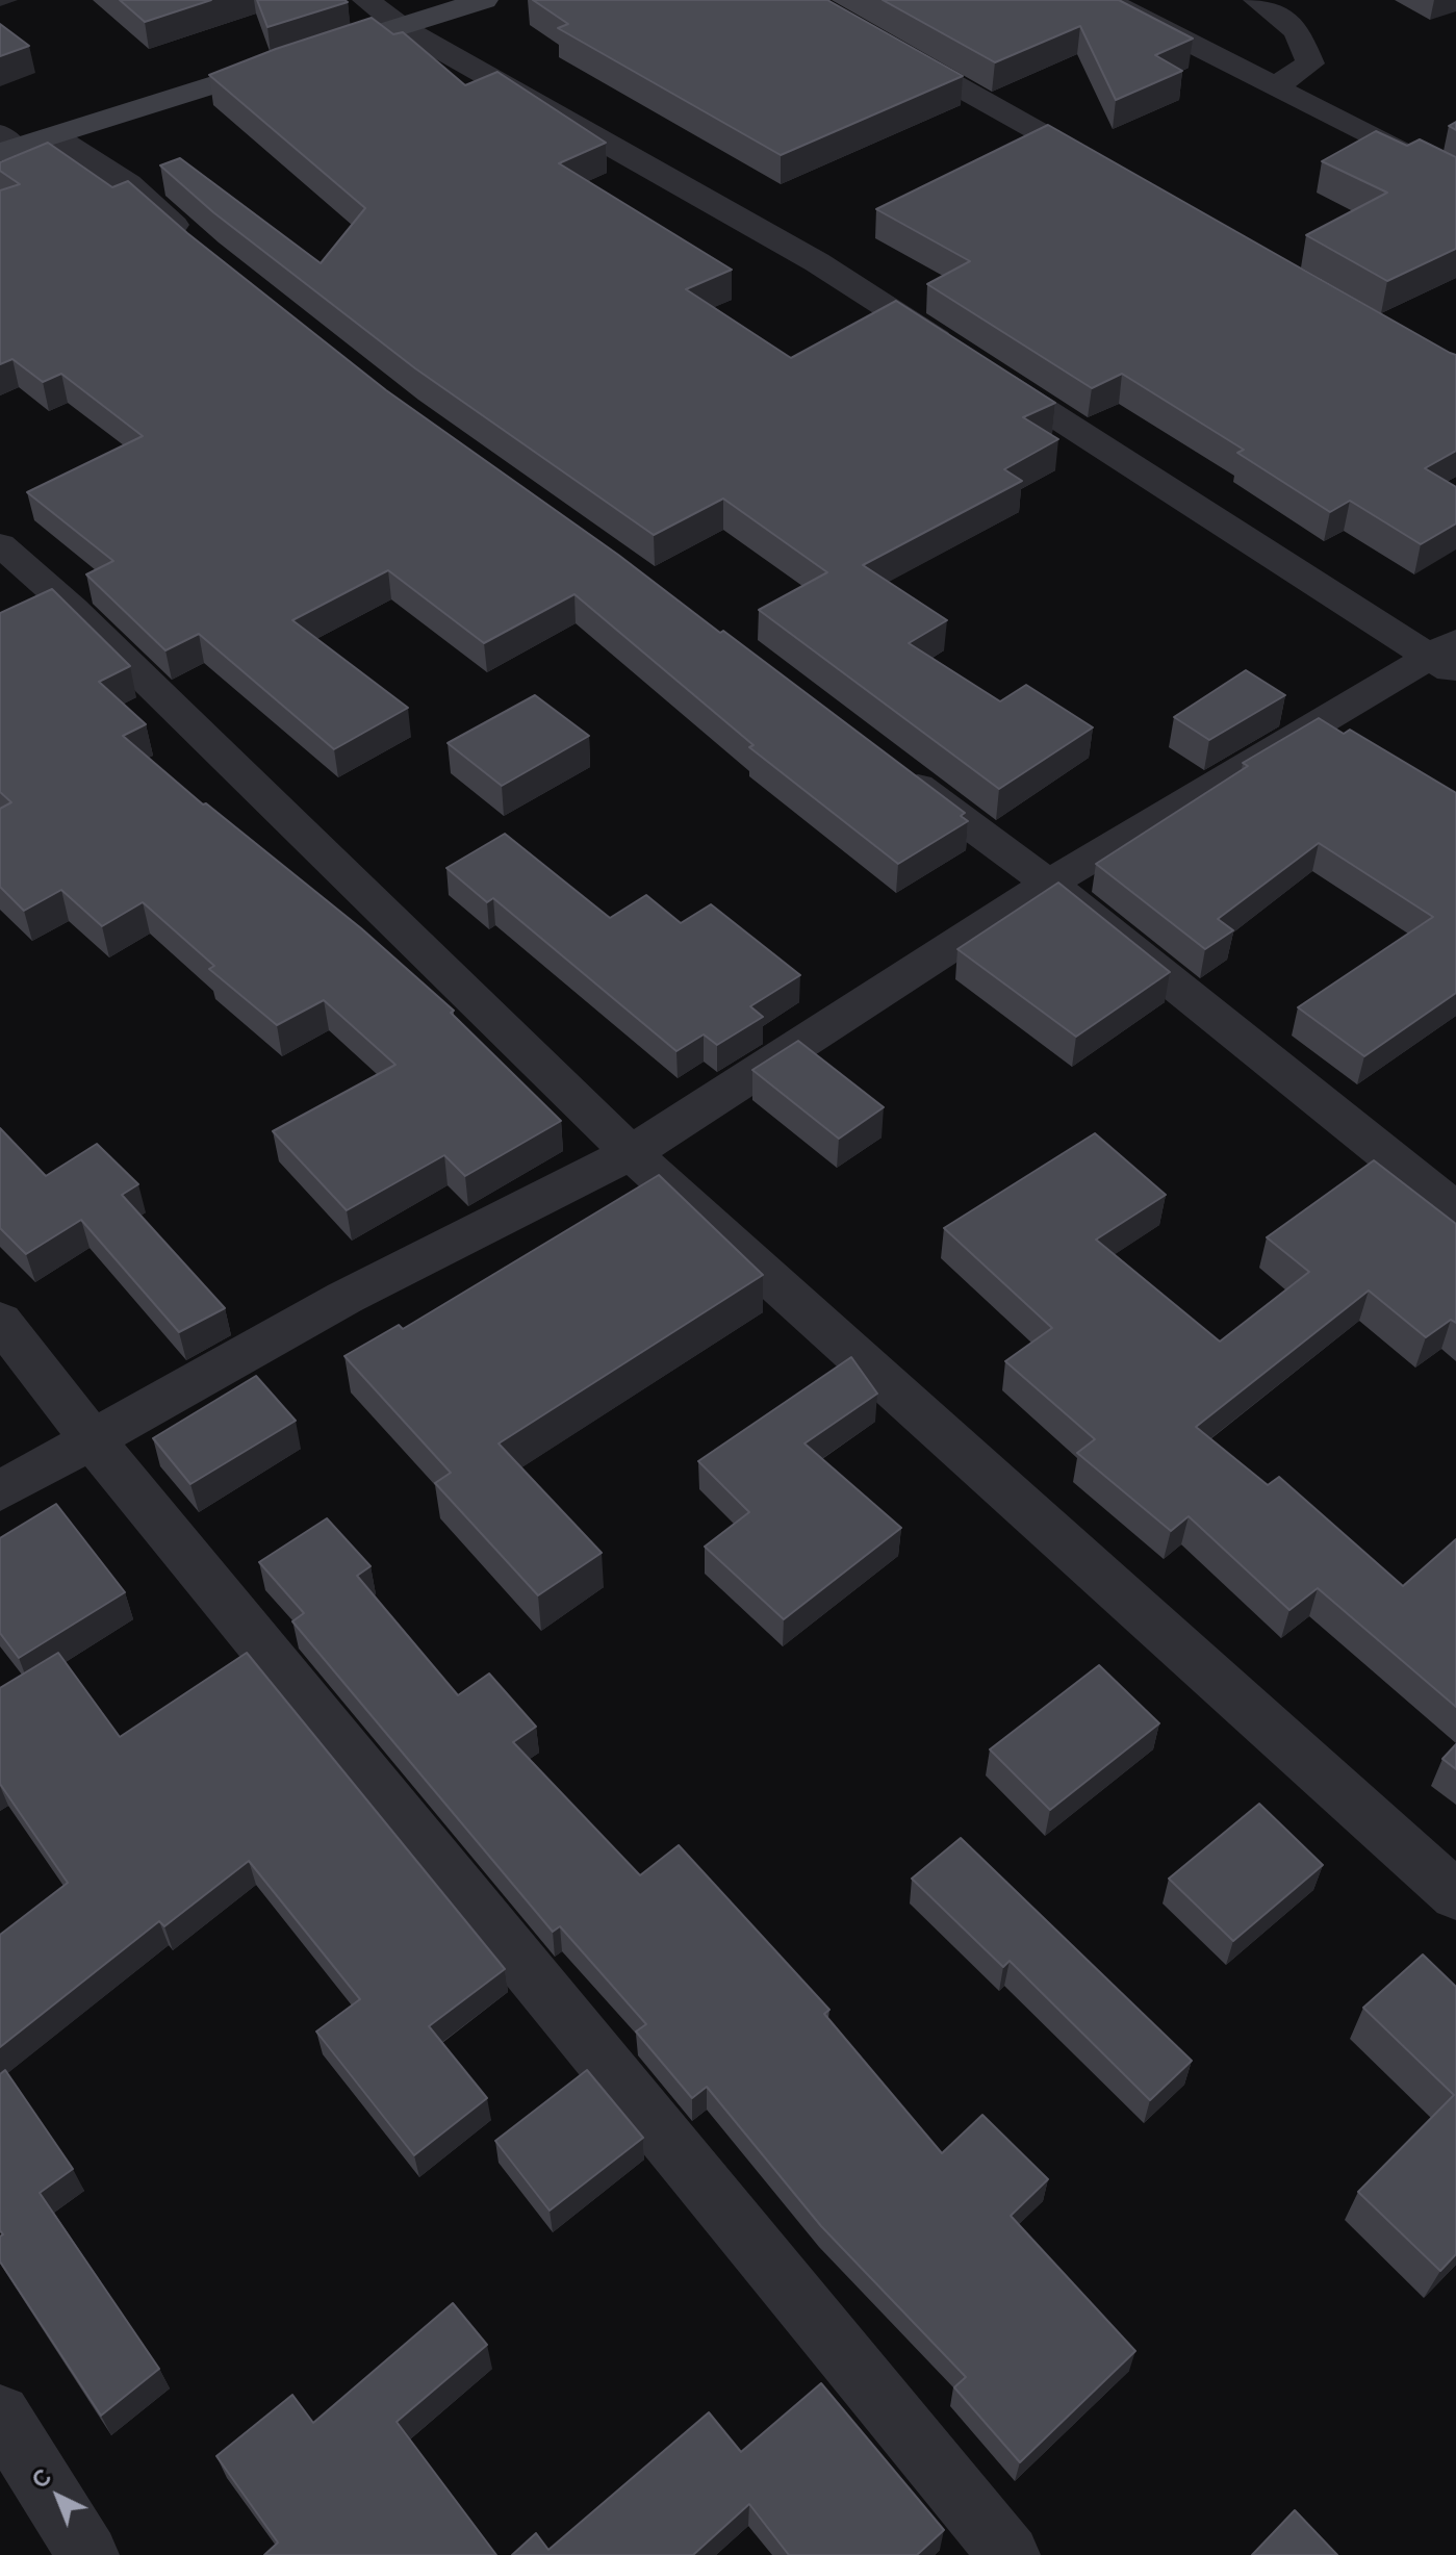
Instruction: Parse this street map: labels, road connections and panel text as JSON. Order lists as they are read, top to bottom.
{
  "north": "top left"
}
